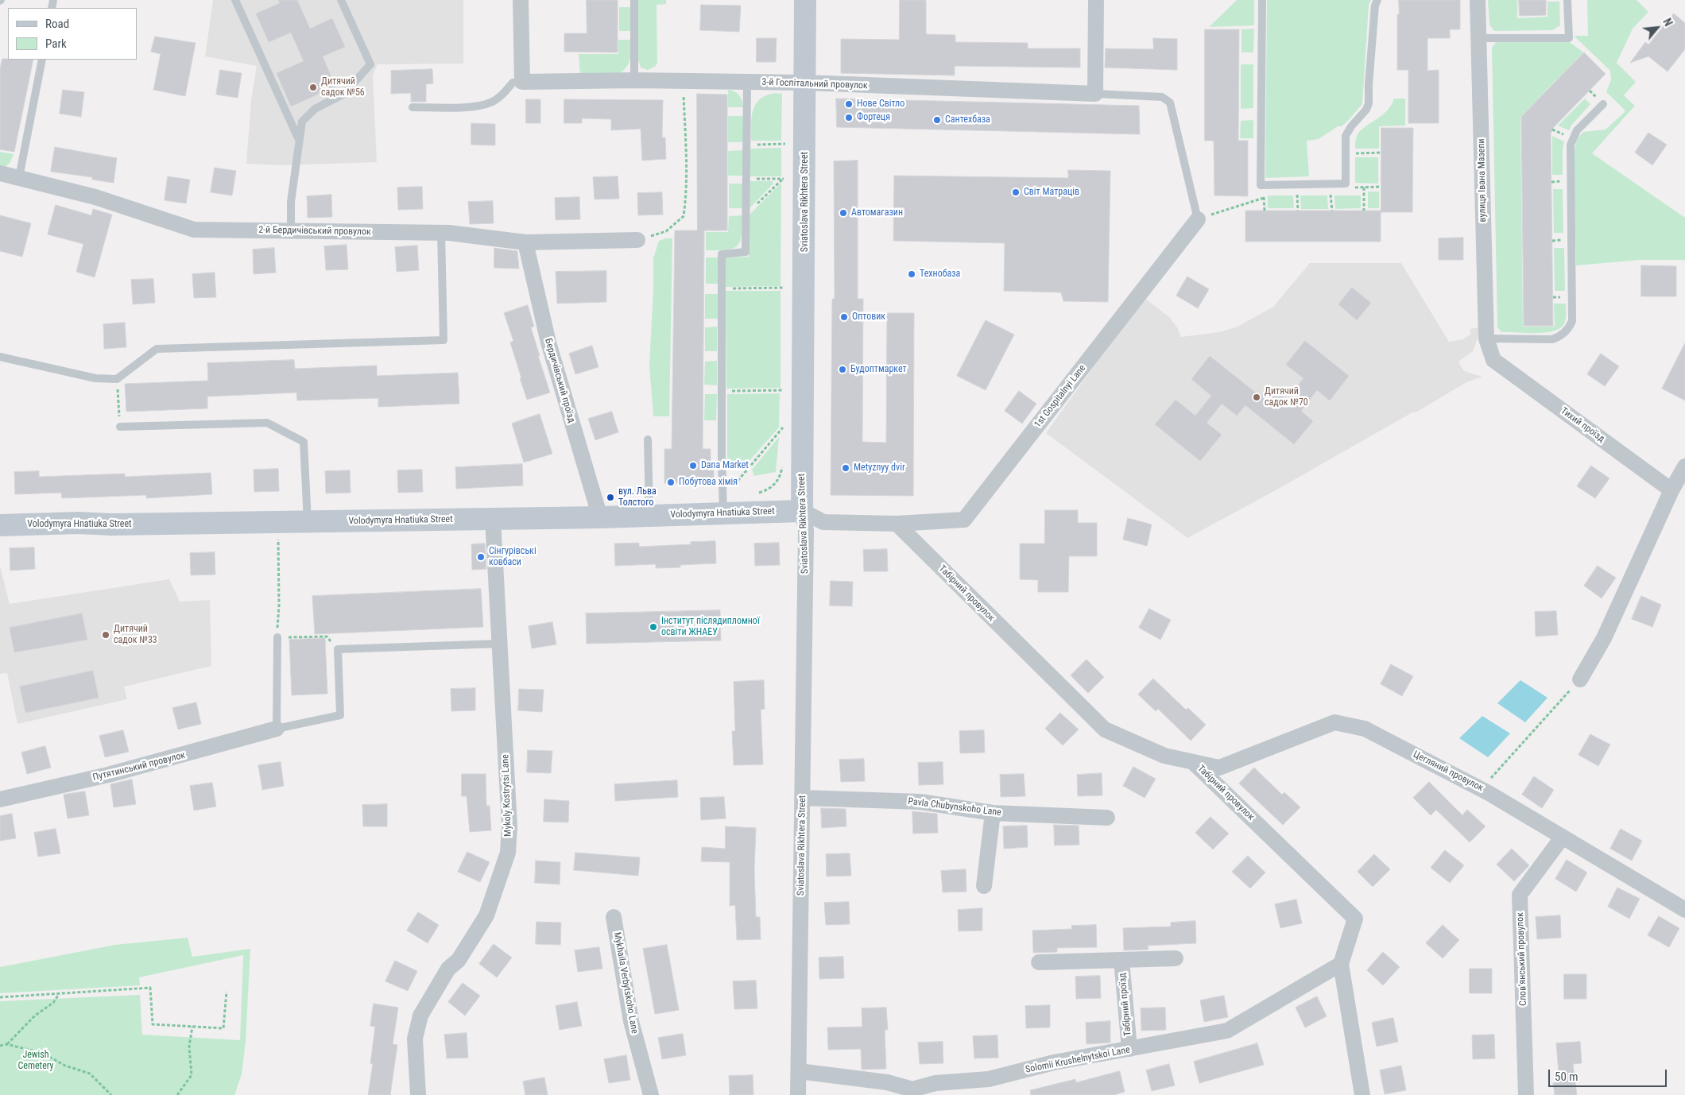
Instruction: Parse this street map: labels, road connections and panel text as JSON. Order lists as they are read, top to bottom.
{
  "streets": {
    "main road": ["Sviatoslava Rikhtera Street", "Volodymyra Hnatiuka Street"],
    "street": [
      "3-й Госпітальний провулок",
      "вулиця Івана Мазепи",
      "2-й Бердичівський провулок",
      "Бердичівський проїзд",
      "1st Gospitalnyi Lane",
      "Тихий проїзд",
      "Табірний провулок",
      "Путятинський провулок",
      "Цегляний провулок",
      "Mykoly Kostrytsi Lane",
      "Pavla Chubynskoho Lane",
      "Словʼянський провулок",
      "Mykhaila Verbytskoho Lane",
      "Табірний проїзд",
      "Solomii Krushelnytskoi Lane"
    ]
  },
  "crossings": [
    ["3-й Госпітальний провулок", "Sviatoslava Rikhtera Street"],
    ["вулиця Івана Мазепи", "Тихий проїзд"],
    ["Sviatoslava Rikhtera Street", "1st Gospitalnyi Lane"],
    ["Sviatoslava Rikhtera Street", "Volodymyra Hnatiuka Street"],
    ["Sviatoslava Rikhtera Street", "Pavla Chubynskoho Lane"],
    ["Sviatoslava Rikhtera Street", "Solomii Krushelnytskoi Lane"],
    ["2-й Бердичівський провулок", "Бердичівський проїзд"],
    ["Бердичівський проїзд", "Volodymyra Hnatiuka Street"],
    ["1st Gospitalnyi Lane", "Volodymyra Hnatiuka Street"],
    ["1st Gospitalnyi Lane", "Табірний провулок"],
    ["Volodymyra Hnatiuka Street", "Mykoly Kostrytsi Lane"],
    ["Табірний провулок", "Цегляний провулок"],
    ["Табірний провулок", "Solomii Krushelnytskoi Lane"],
    ["Цегляний провулок", "Словʼянський провулок"],
    ["Табірний проїзд", "Solomii Krushelnytskoi Lane"]
  ],
  "parks": ["Jewish Cemetery"],
  "places": [
    "Дитячий садок №56",
    "Нове Світло",
    "Фортеця",
    "Сантехбаза",
    "Світ Матраців",
    "Автомагазин",
    "Технобаза",
    "Оптовик",
    "Будоптмаркет",
    "Дитячий садок №70",
    "Dana Market",
    "Metyznyy dvir",
    "Побутова хімія",
    "вул. Льва Толстого",
    "Сінгурівські ковбаси",
    "Інститут післядипломної освіти ЖНАЕУ",
    "Дитячий садок №33"
  ],
  "legend": ["Road", "Park"],
  "scale_bar": "50 m",
  "north": "top right"
}
